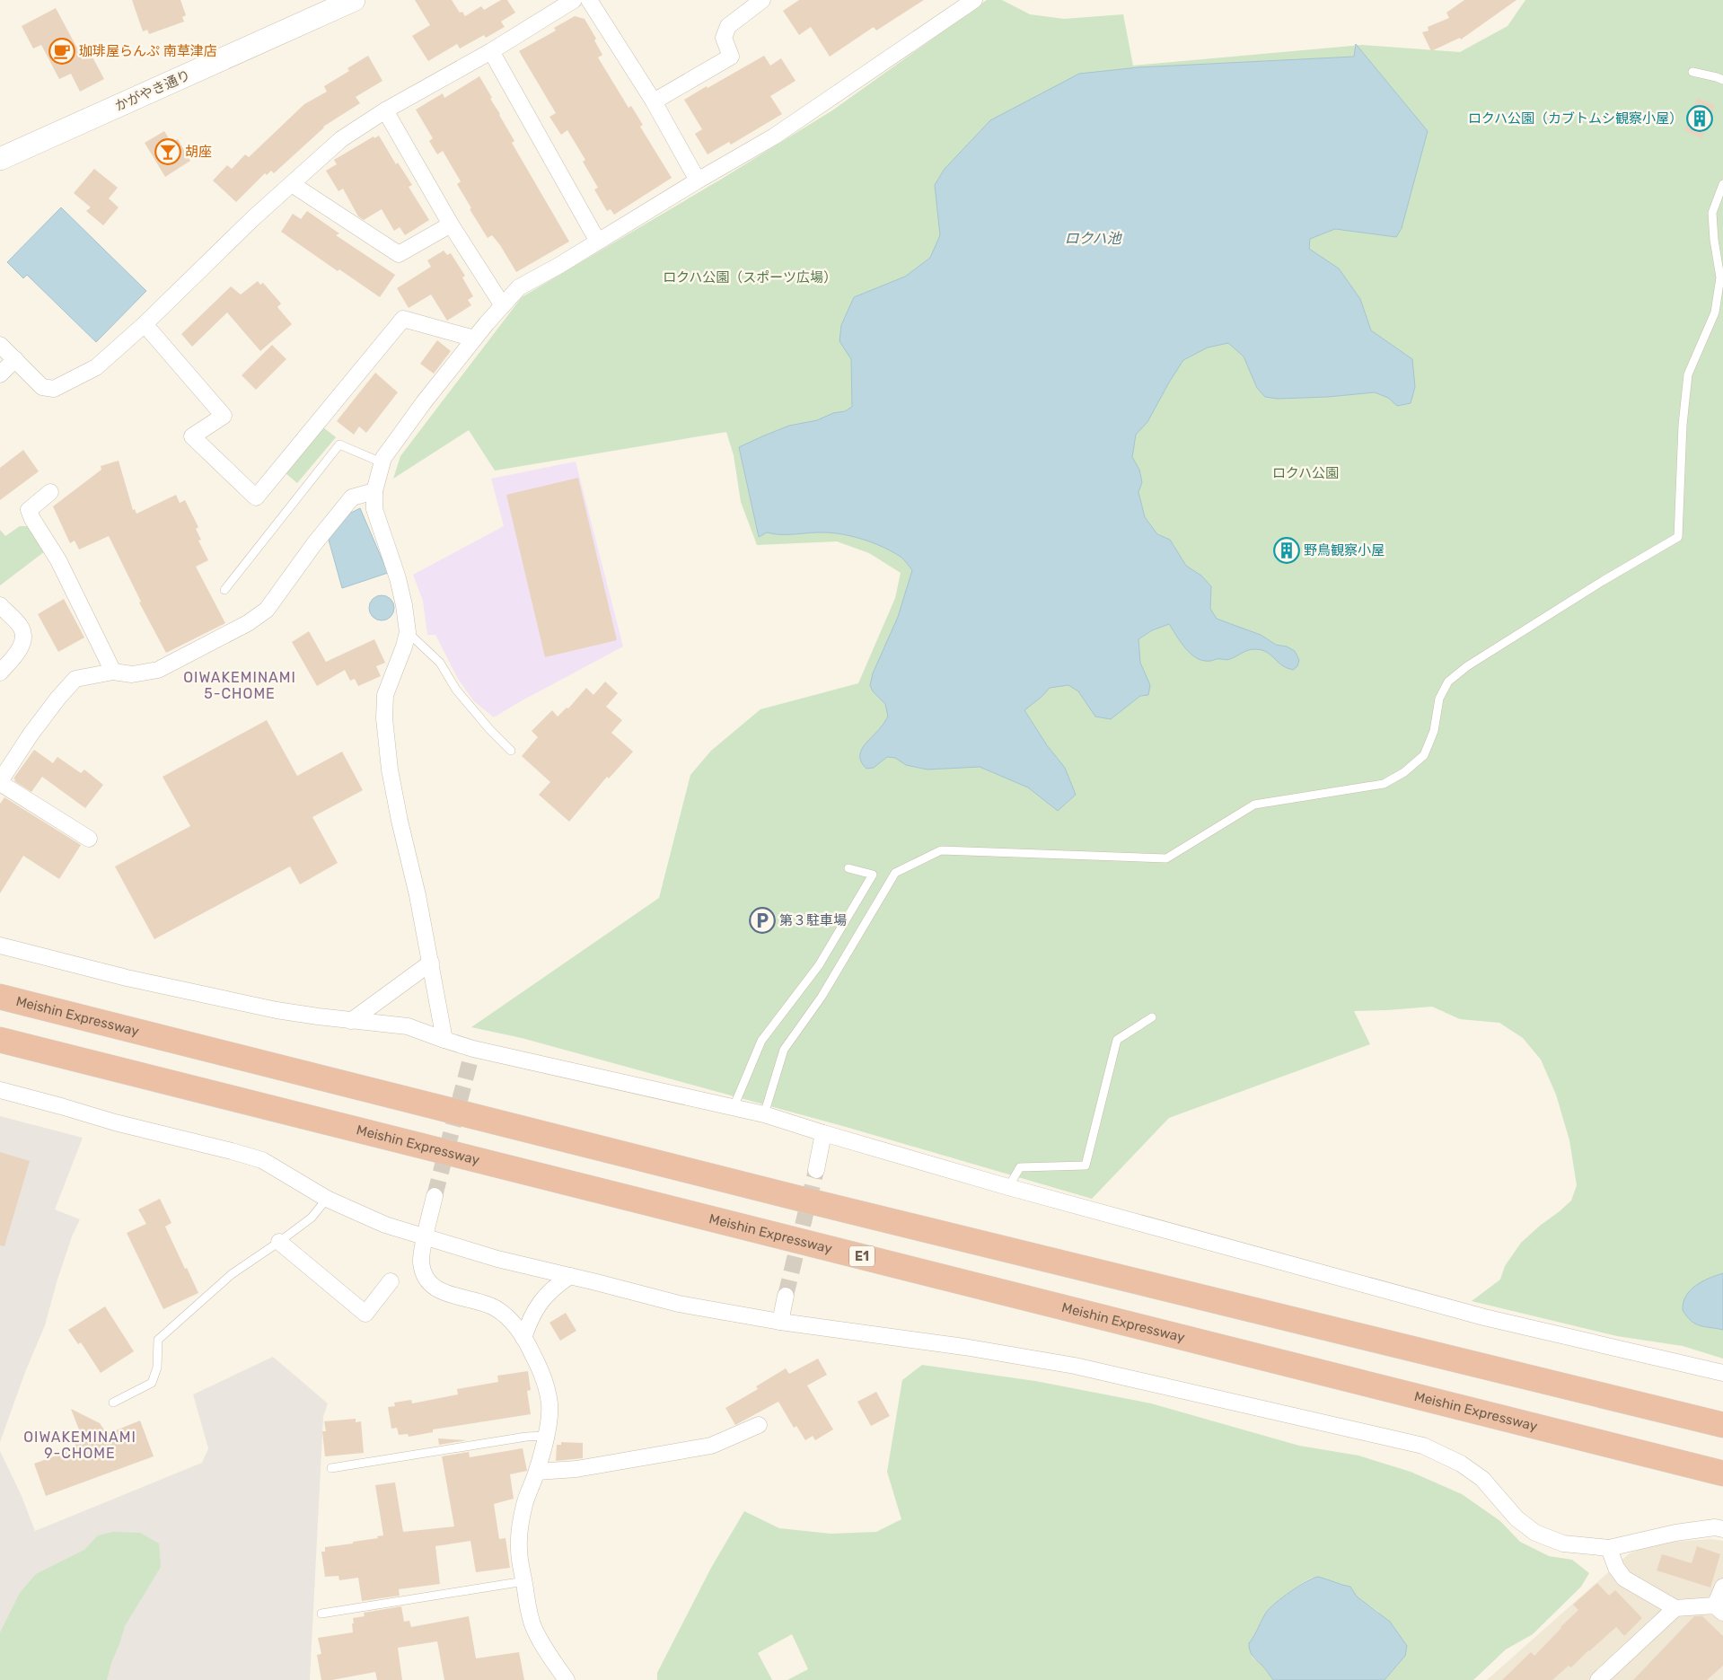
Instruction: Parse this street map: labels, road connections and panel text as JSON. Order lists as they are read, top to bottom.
{
  "streets": {
    "highway": ["Meishin Expressway", "E1"],
    "street": ["かがやき通り"]
  },
  "districts": ["OIWAKEMINAMI 5-CHOME", "OIWAKEMINAMI 9-CHOME"],
  "water": ["ロクハ池"],
  "parks": ["ロクハ公園（スポーツ広場）", "ロクハ公園"],
  "places": {
    "cafe": ["珈琲屋らんぷ 南草津店"],
    "building": ["ロクハ公園（カブトムシ観察小屋）", "野鳥観察小屋"],
    "bar": ["胡座"],
    "parking": ["第３駐車場"]
  }
}
